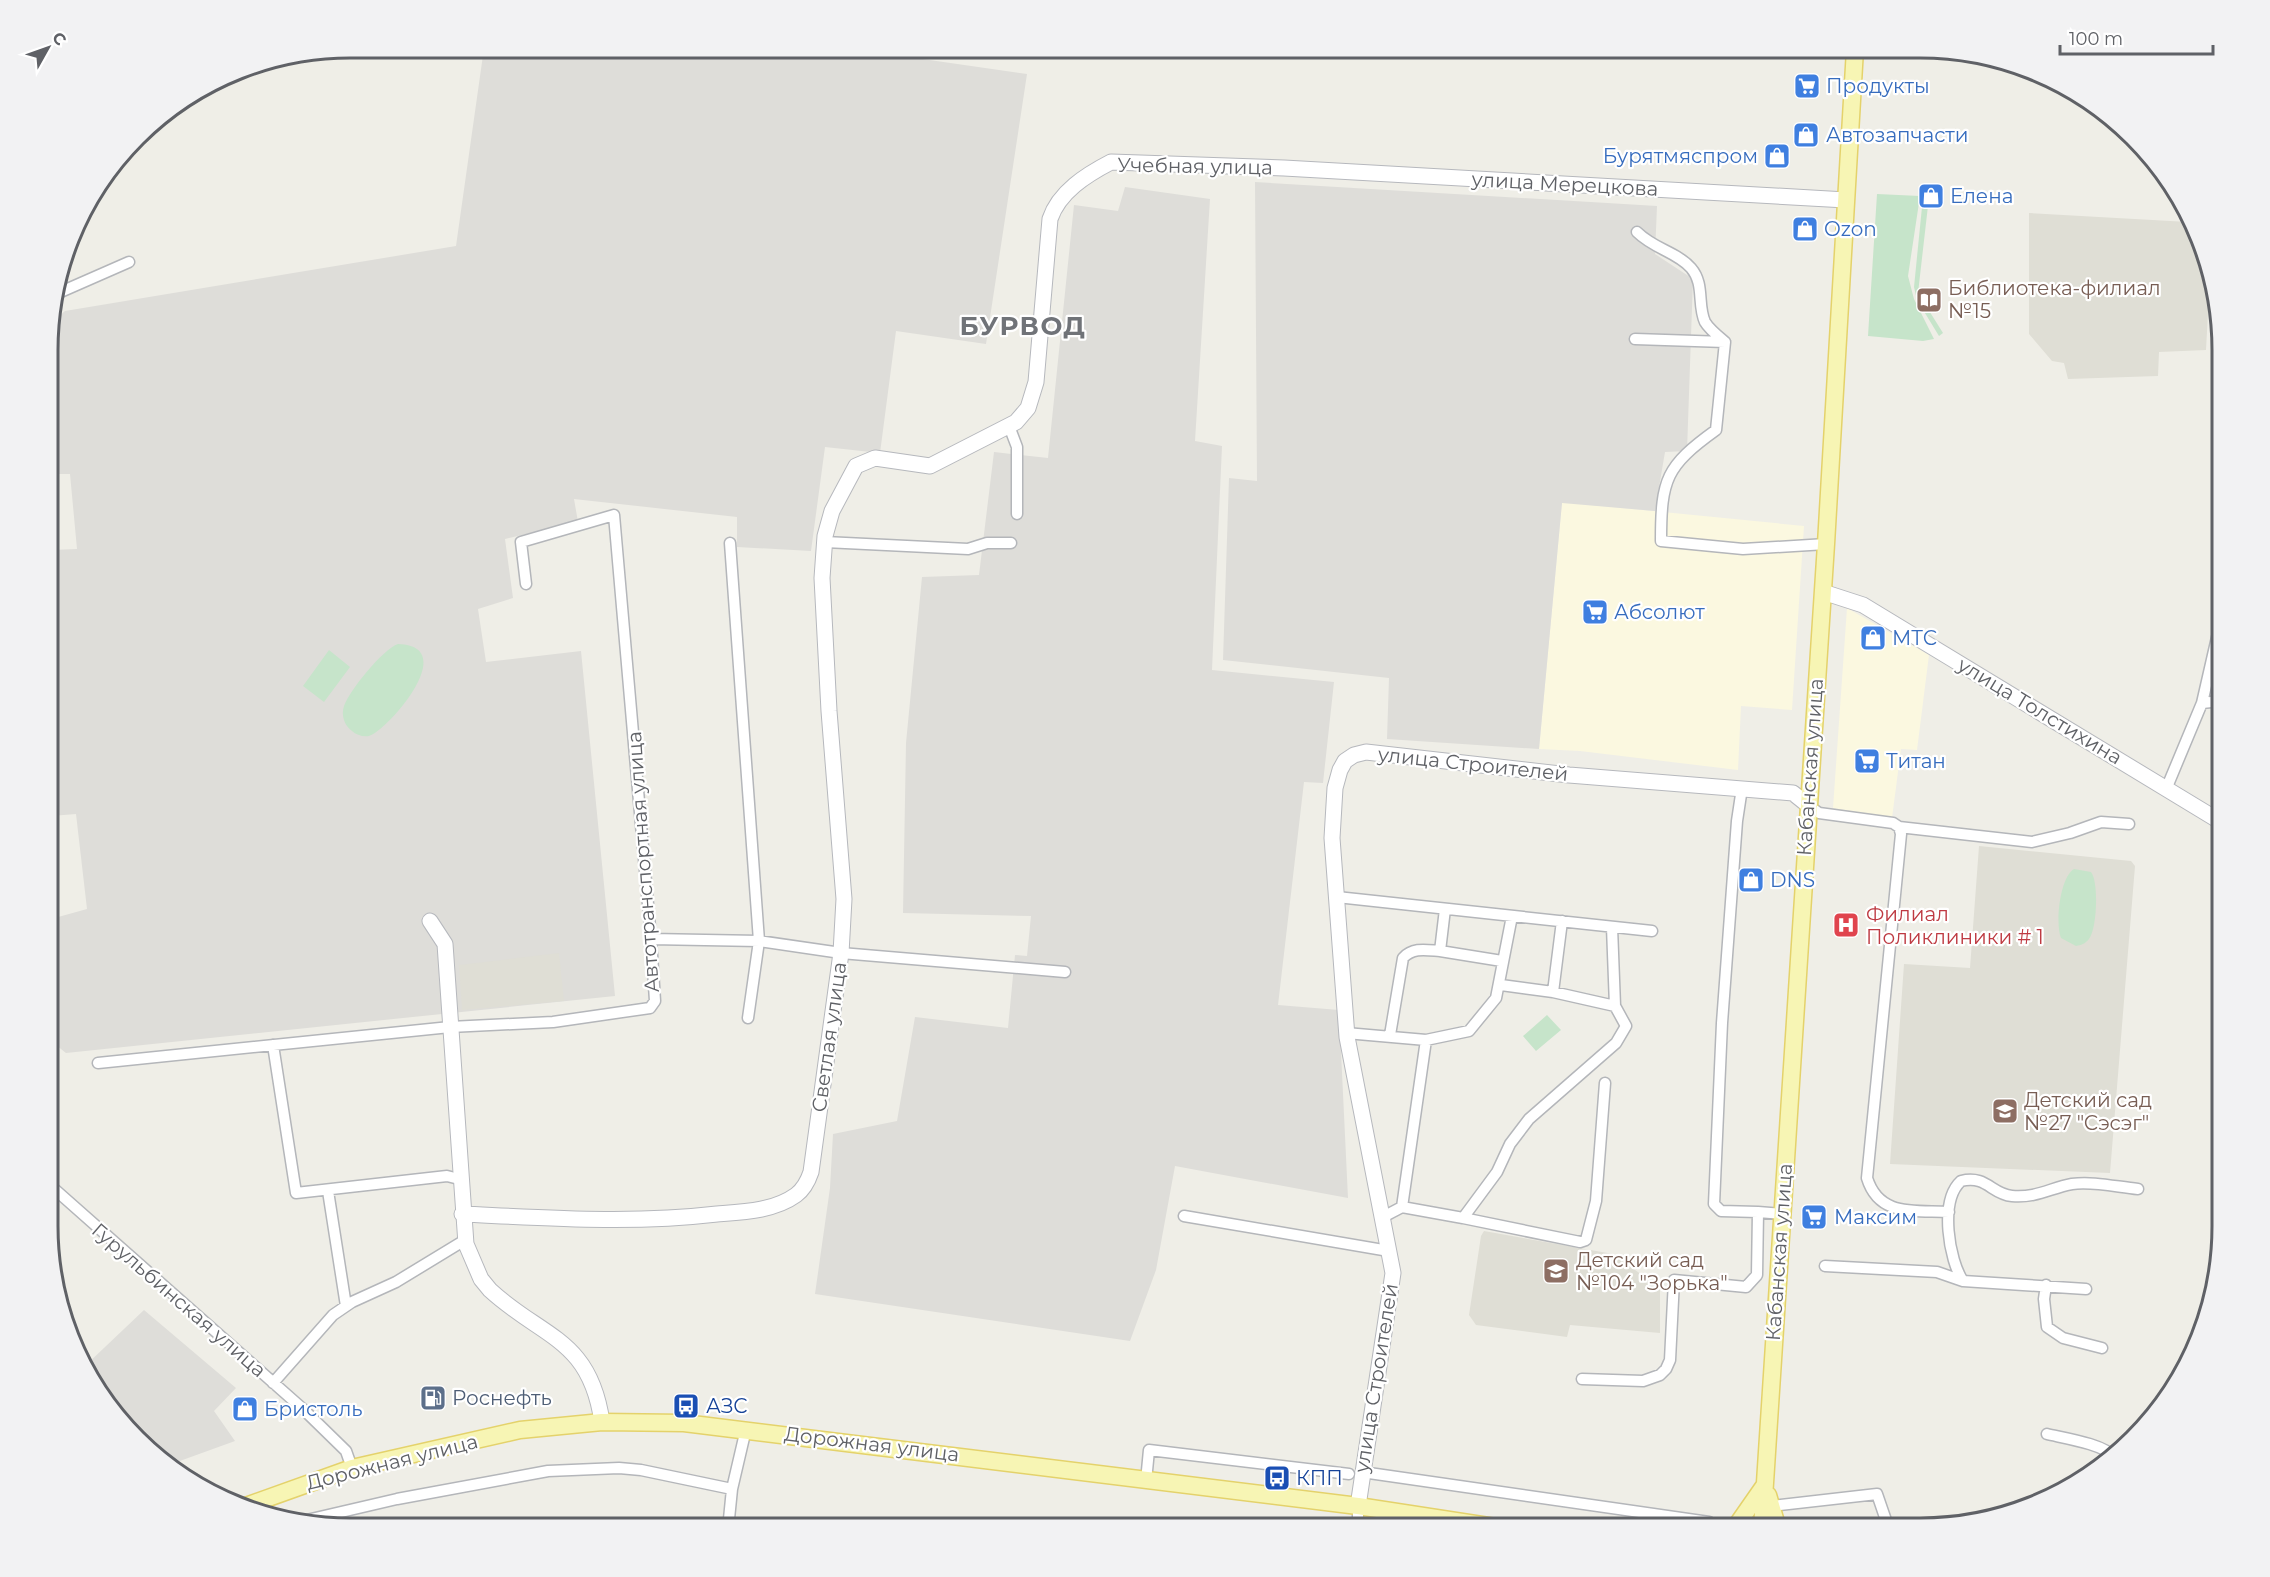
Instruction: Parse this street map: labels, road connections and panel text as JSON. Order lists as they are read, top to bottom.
{
  "streets": {
    "main road": ["Кабанская улица", "Дорожная улица"],
    "street": [
      "Учебная улица",
      "улица Мерецкова",
      "улица Толстихина",
      "улица Строителей",
      "Автотранспортная улица",
      "Светлая улица",
      "Гурульбинская улица"
    ]
  },
  "crossings": [
    ["Учебная улица", "улица Мерецкова"],
    ["Учебная улица", "Светлая улица"],
    ["улица Мерецкова", "Кабанская улица"],
    ["улица Толстихина", "Кабанская улица"],
    ["улица Строителей", "Кабанская улица"],
    ["улица Строителей", "Дорожная улица"],
    ["Гурульбинская улица", "Дорожная улица"]
  ],
  "districts": ["БУРВОД"],
  "places": {
    "supermarket": [
      "Продукты",
      "Абсолют",
      "Титан",
      "Максим"
    ],
    "shop": [
      "Автозапчасти",
      "Бурятмяспром",
      "Елена",
      "Ozon",
      "МТС",
      "DNS",
      "Бристоль"
    ],
    "library": ["Библиотека-филиал №15"],
    "hospital": ["Филиал Поликлиники # 1"],
    "school or university": ["Детский сад №27 \"Сэсэг\"", "Детский сад №104 \"Зорька\""],
    "fuel station": ["Роснефть"],
    "bus stop": ["АЗС", "КПП"]
  },
  "scale_bar": "100 m",
  "north": "top right"
}
